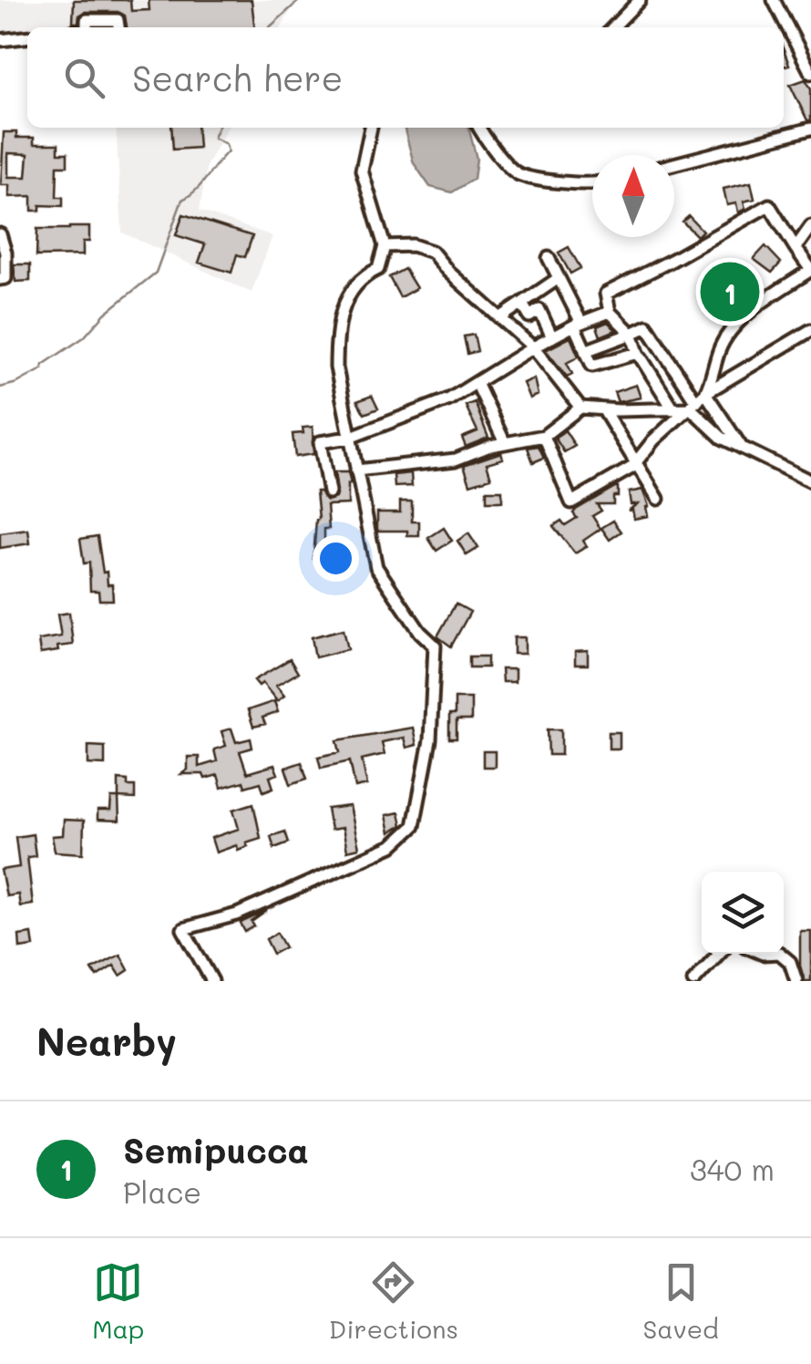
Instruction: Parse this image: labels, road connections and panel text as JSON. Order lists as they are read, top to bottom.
{
  "north": "top",
  "page": {
    "search": "Search here",
    "pins": "1",
    "heading": "Nearby",
    "list": [
      {
        "mark": "1",
        "name": "Semipucca",
        "note": "Place",
        "value": "340 m"
      }
    ],
    "nav": ["Map", "Directions", "Saved"]
  }
}
